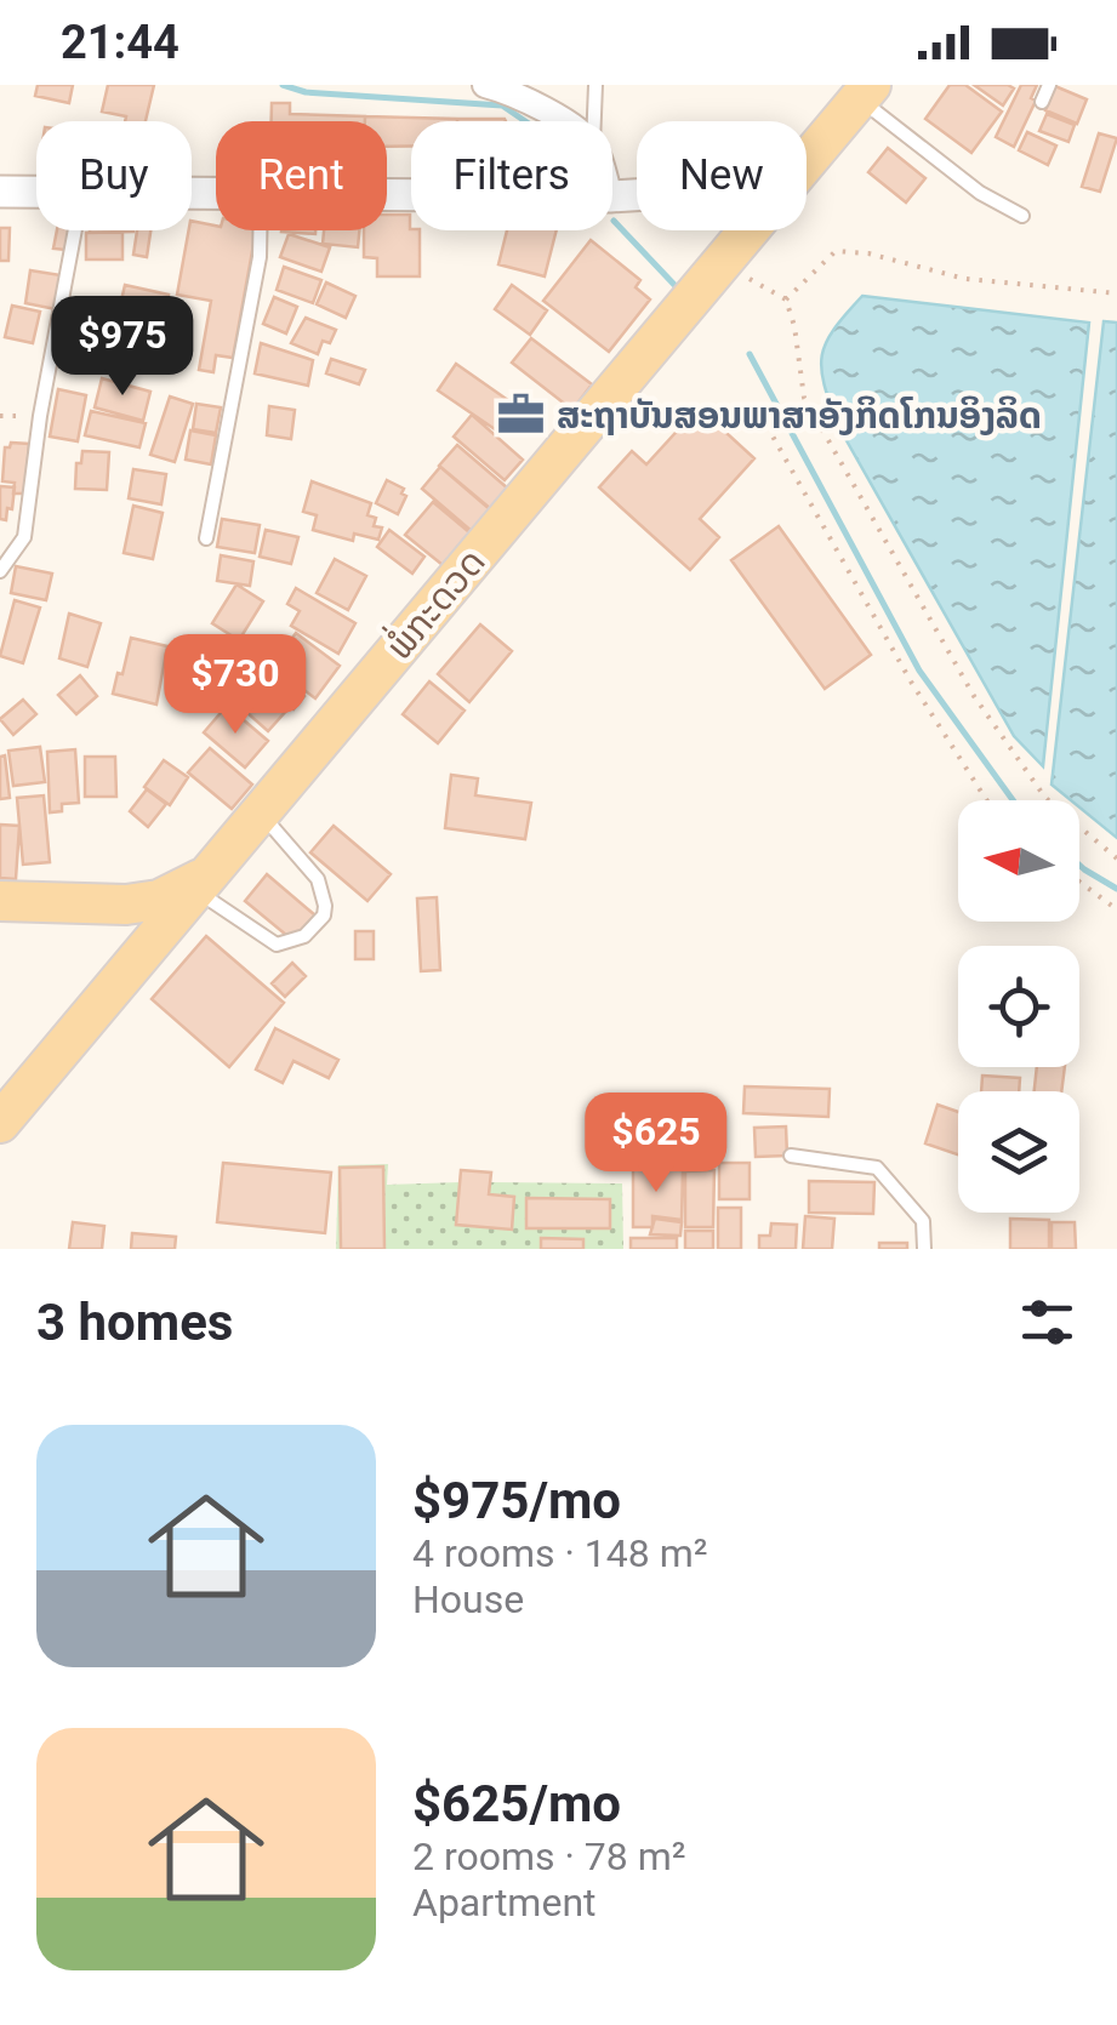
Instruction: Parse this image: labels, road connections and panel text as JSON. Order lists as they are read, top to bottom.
{
  "streets": {
    "main road": ["ພໍ່ກະດວດ"]
  },
  "places": {
    "office": ["ສະຖາບັນສອນພາສາອັງກິດໂກນອິງລິດ"]
  },
  "north": "left",
  "page": {
    "status": "21:44",
    "chip": [
      "Buy",
      "Rent",
      "Filters",
      "New"
    ],
    "price": ["$975", "$730", "$625"],
    "heading": "3 homes",
    "list": [
      {
        "name": "$975/mo",
        "note": "4 rooms · 148 m² · House"
      },
      {
        "name": "$625/mo",
        "note": "2 rooms · 78 m² · Apartment"
      }
    ]
  }
}
